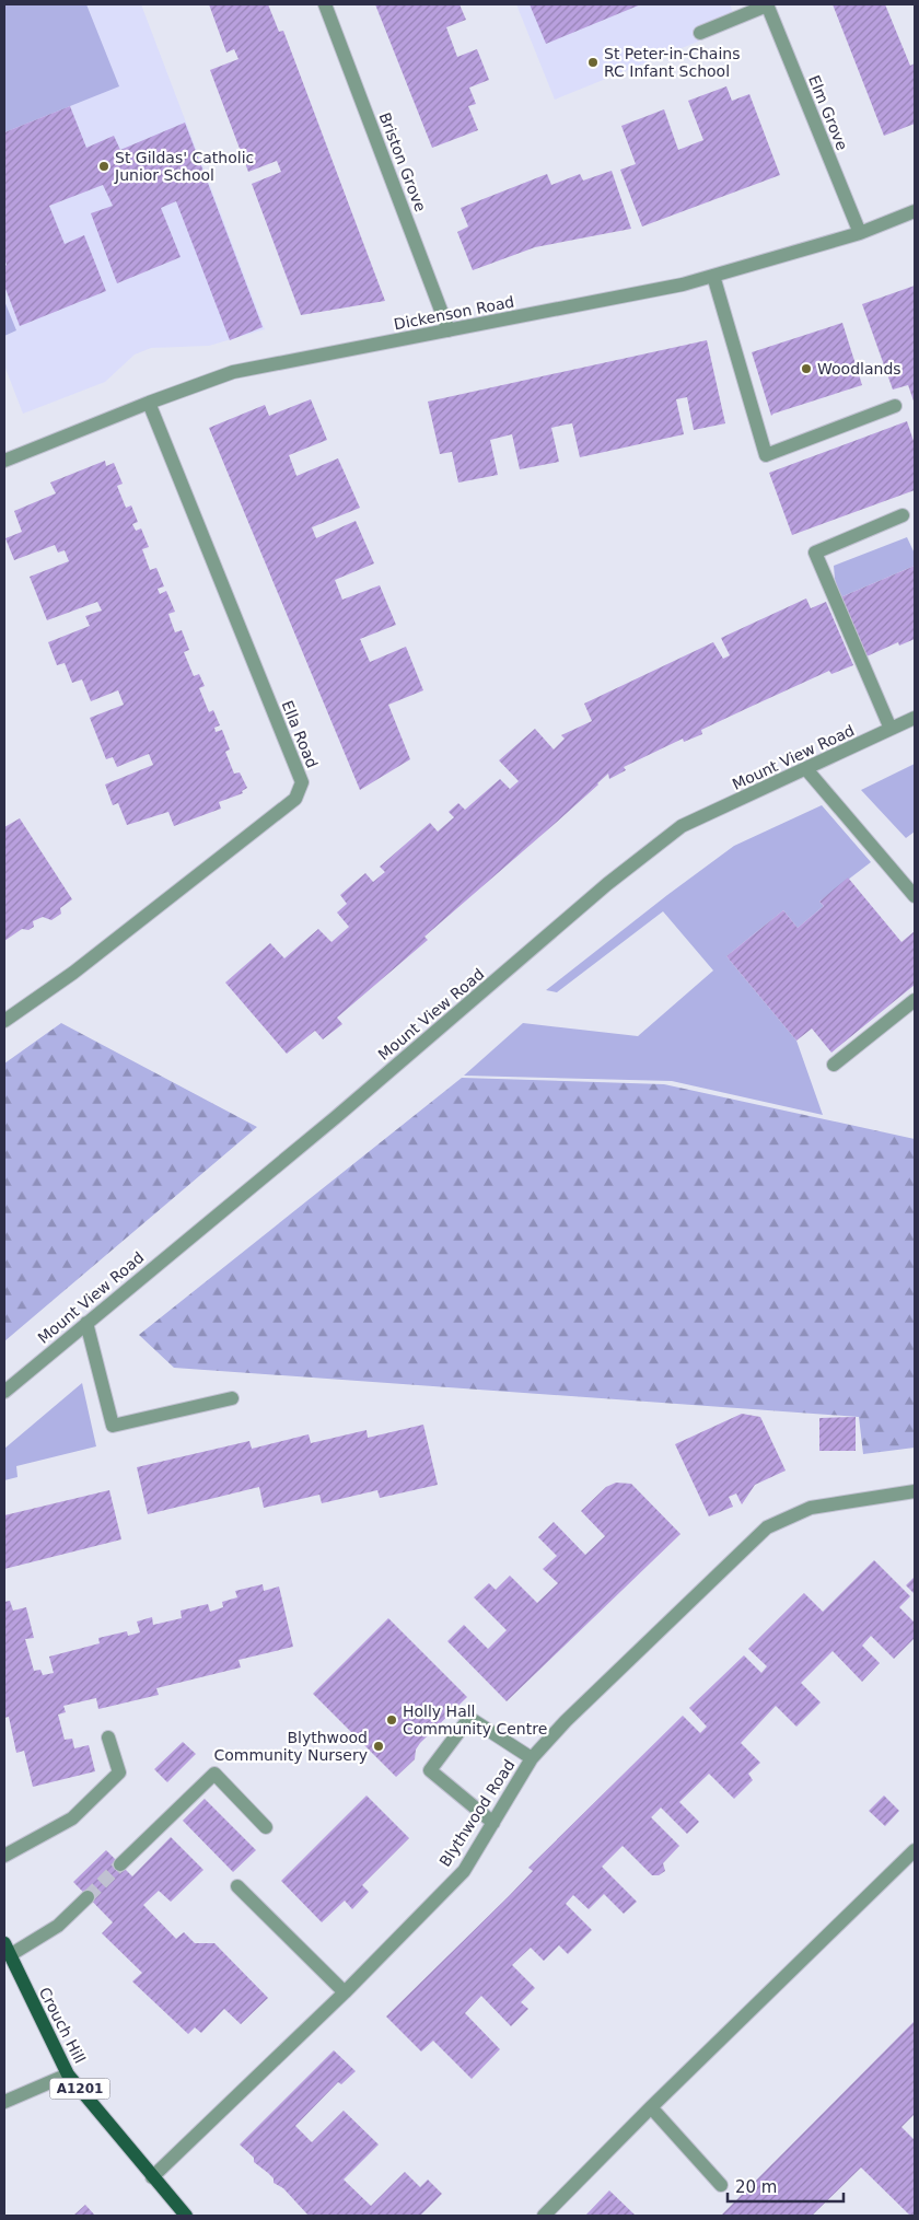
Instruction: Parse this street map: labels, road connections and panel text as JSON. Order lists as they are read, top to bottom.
{
  "streets": {
    "main road": ["Crouch Hill", "A1201"],
    "street": [
      "Elm Grove",
      "Briston Grove",
      "Dickenson Road",
      "Ella Road",
      "Mount View Road",
      "Blythwood Road"
    ]
  },
  "crossings": [
    ["Elm Grove", "Dickenson Road"],
    ["Briston Grove", "Dickenson Road"],
    ["Dickenson Road", "Ella Road"],
    ["Blythwood Road", "Crouch Hill"]
  ],
  "places": [
    "St Peter-in-Chains RC Infant School",
    "St Gildas' Catholic Junior School",
    "Woodlands",
    "Holly Hall Community Centre",
    "Blythwood Community Nursery"
  ],
  "scale_bar": "20 m"
}
